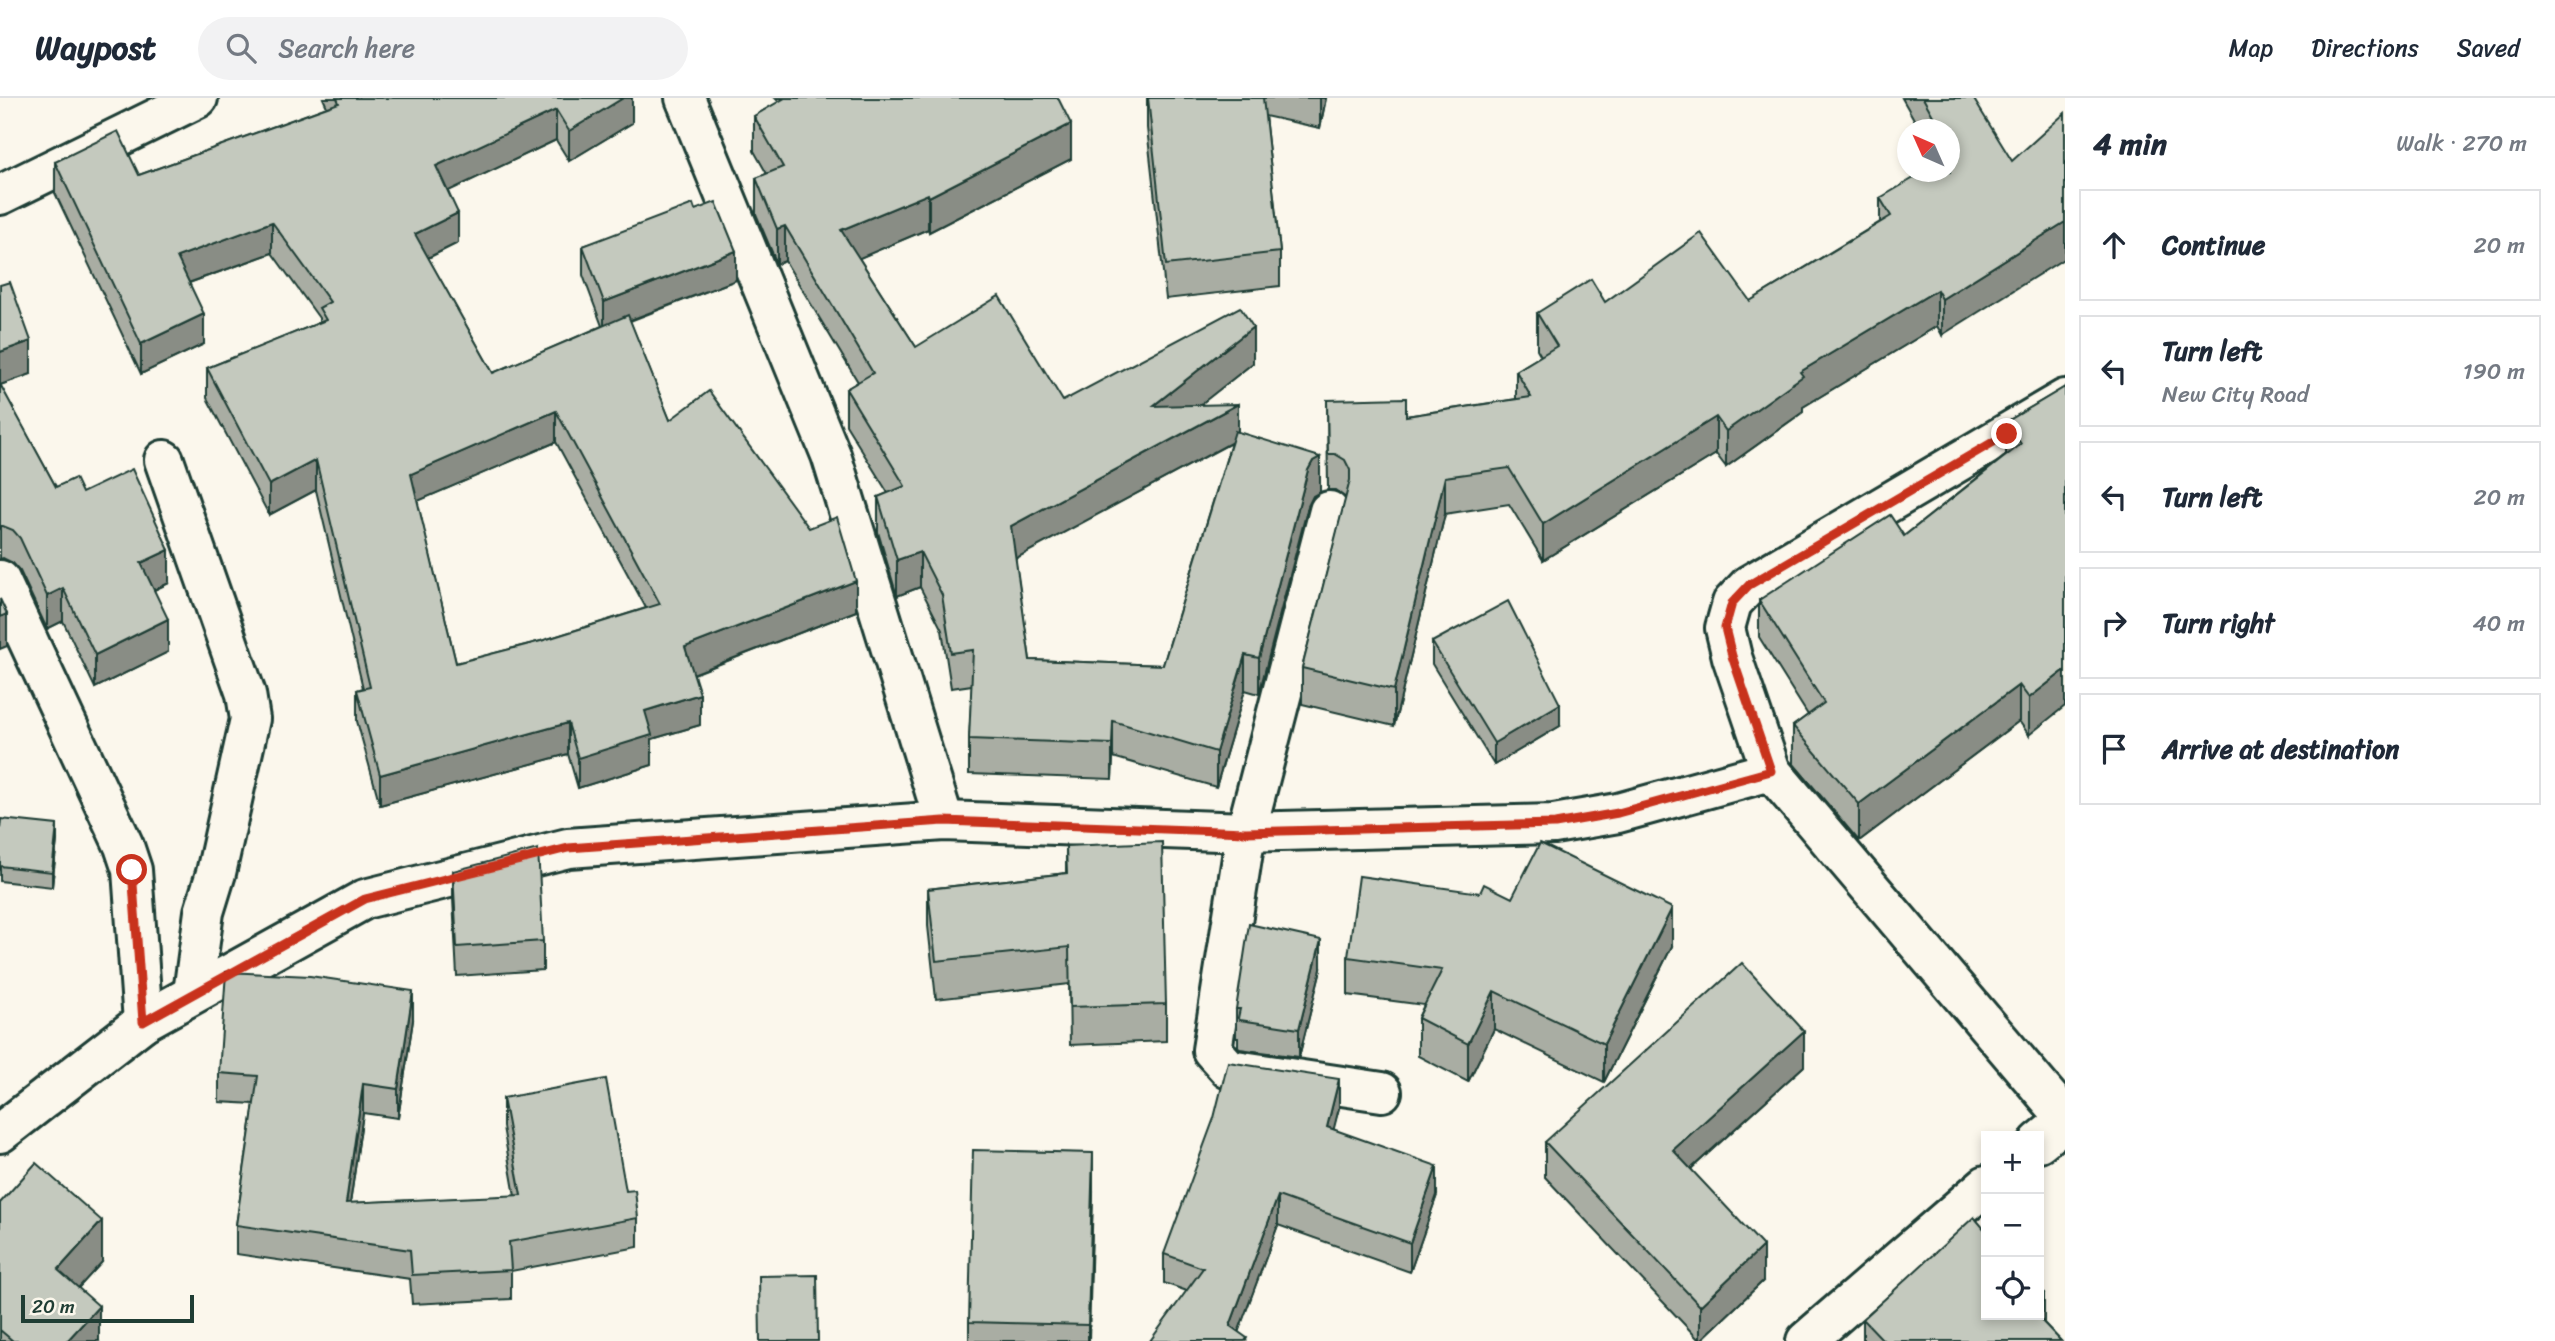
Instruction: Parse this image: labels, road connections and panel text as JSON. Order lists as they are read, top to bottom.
{
  "scale_bar": "20 m",
  "north": "top left",
  "page": {
    "header": "Waypost",
    "search": "Search here",
    "nav": ["Map", "Directions", "Saved"],
    "heading": ["4 min", "Walk · 270 m"],
    "list": [
      ["Continue", "20 m"],
      ["Turn left", "New City Road", "190 m"],
      ["Turn left", "20 m"],
      ["Turn right", "40 m"],
      "Arrive at destination"
    ],
    "map_buttons": ["+", "−"],
    "scale": "20 m"
  }
}
